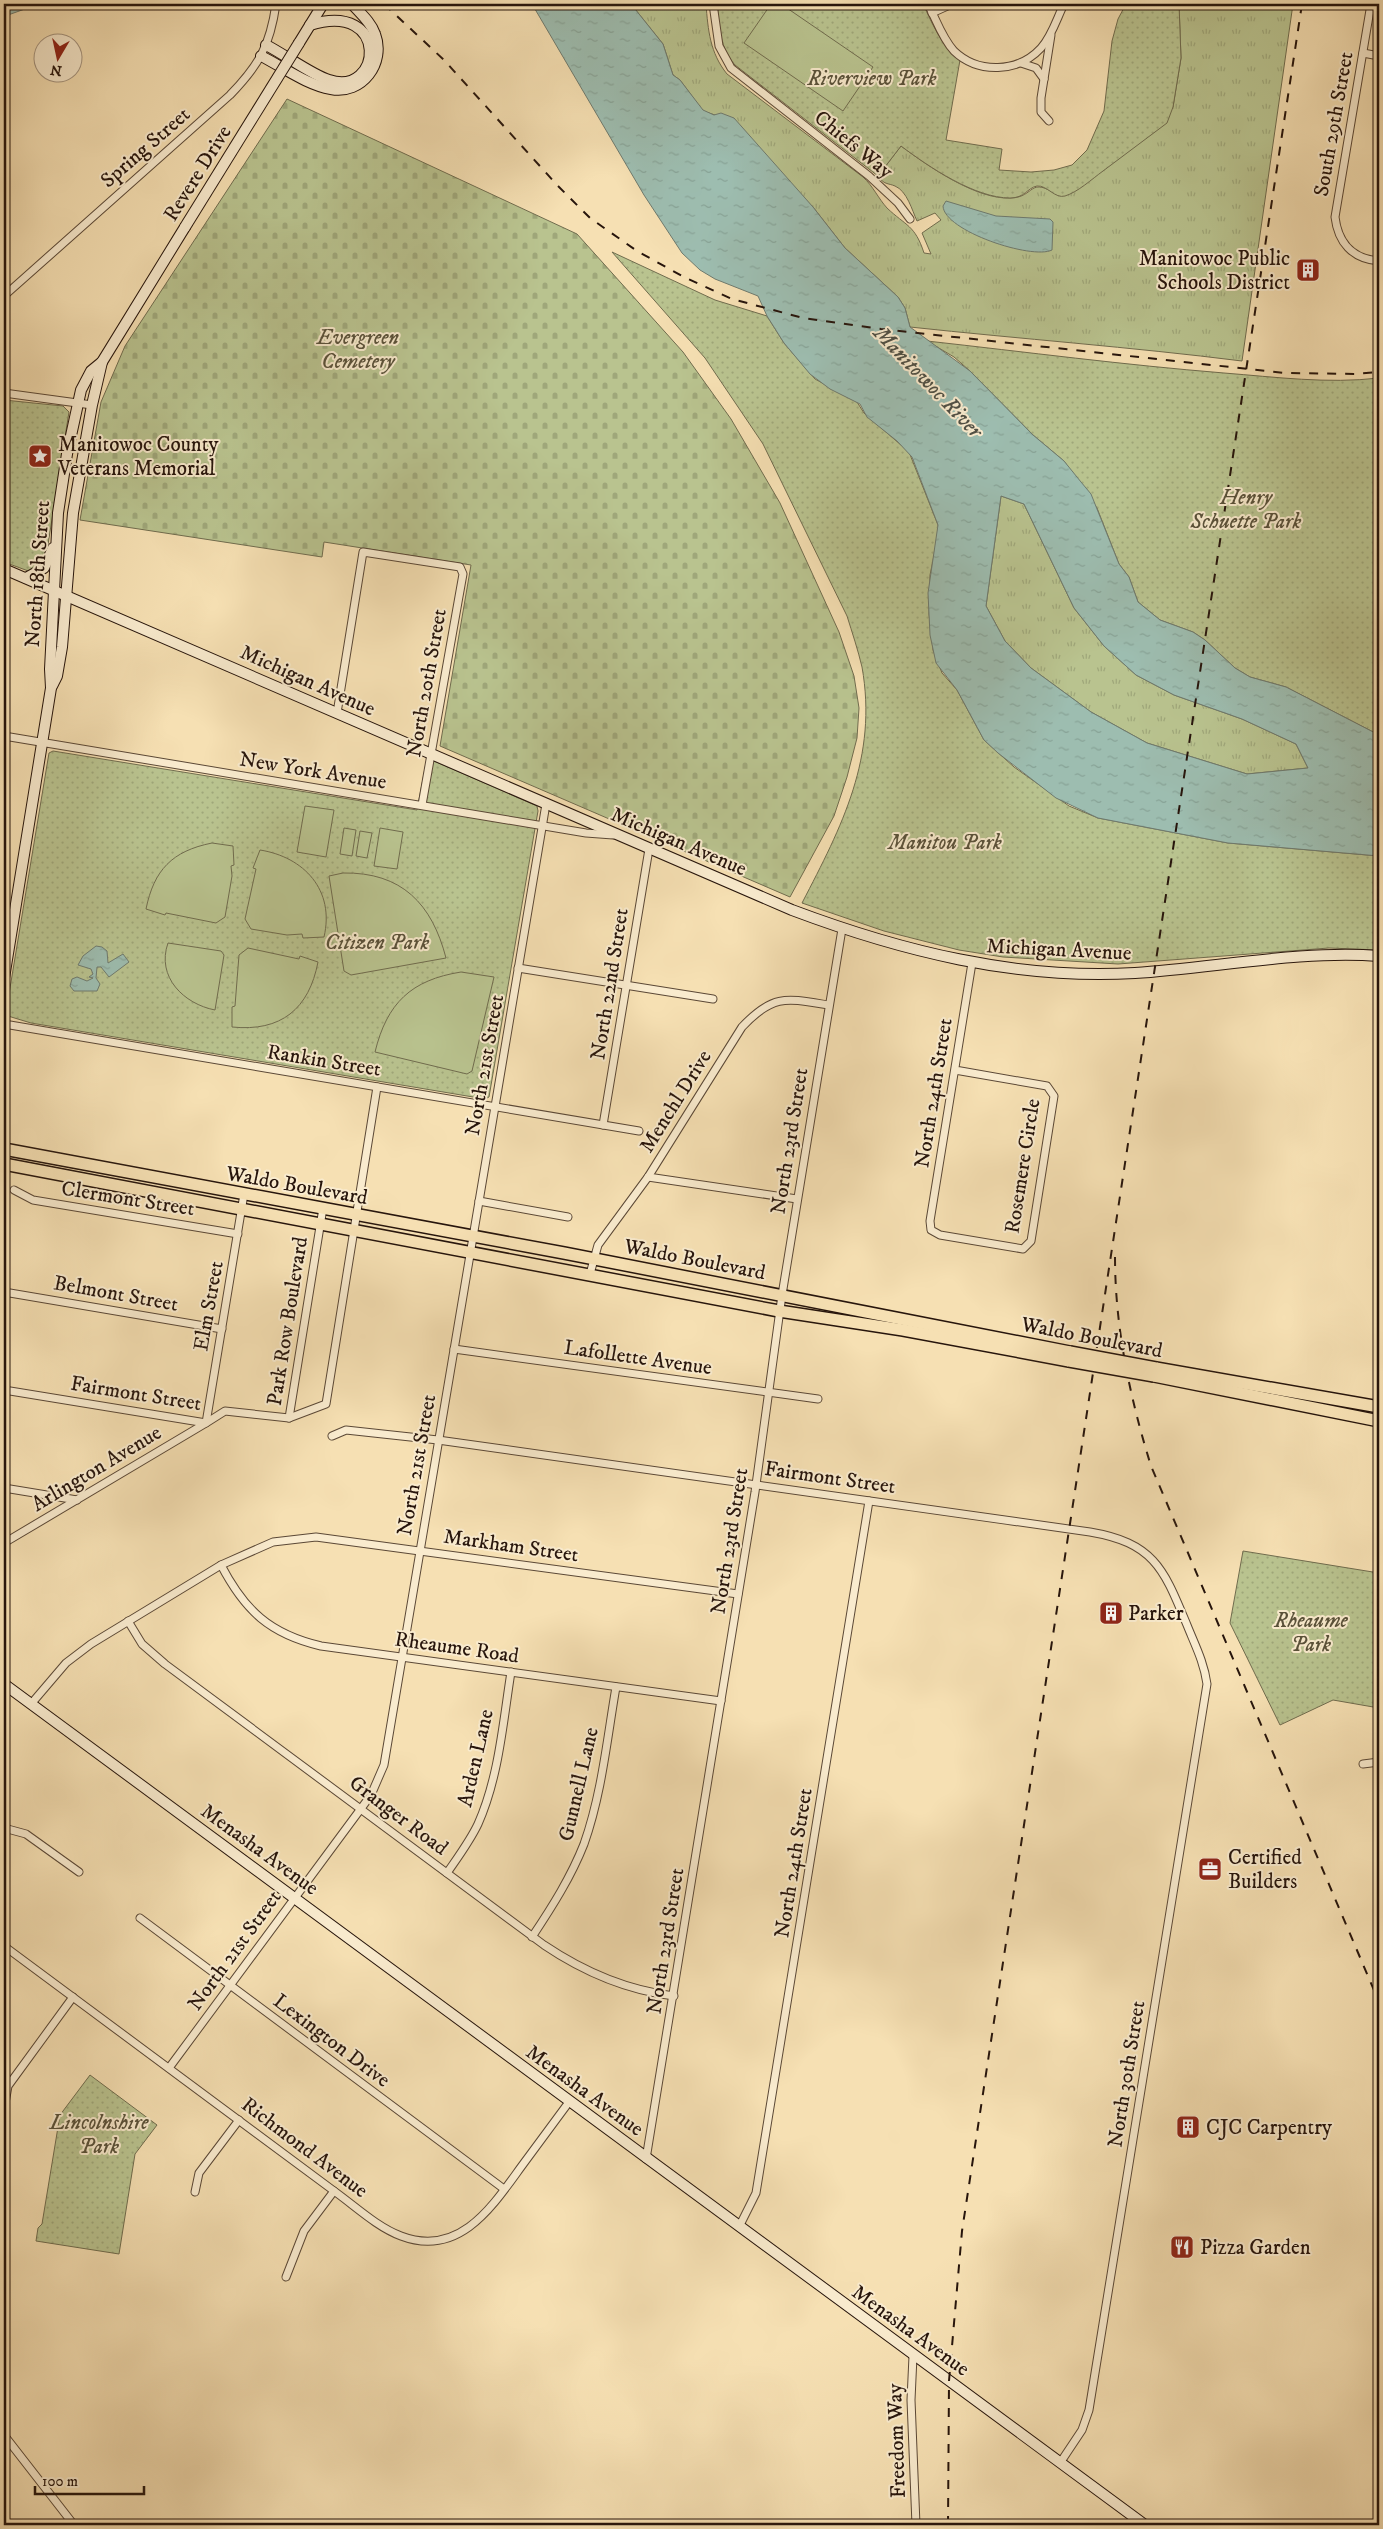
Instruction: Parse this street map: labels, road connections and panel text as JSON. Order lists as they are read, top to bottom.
{
  "streets": {
    "main road": ["Waldo Boulevard"],
    "street": [
      "South 29th Street",
      "Chiefs Way",
      "Spring Street",
      "Revere Drive",
      "North 18th Street",
      "Michigan Avenue",
      "North 20th Street",
      "New York Avenue",
      "North 22nd Street",
      "Rankin Street",
      "North 21st Street",
      "North 24th Street",
      "Menchl Drive",
      "North 23rd Street",
      "Rosemere Circle",
      "Clermont Street",
      "Belmont Street",
      "Elm Street",
      "Park Row Boulevard",
      "Lafollette Avenue",
      "Fairmont Street",
      "Arlington Avenue",
      "Markham Street",
      "Rheaume Road",
      "Arden Lane",
      "Gunnell Lane",
      "Granger Road",
      "Menasha Avenue",
      "Lexington Drive",
      "North 30th Street",
      "Richmond Avenue",
      "Freedom Way"
    ]
  },
  "crossings": [
    ["Revere Drive", "North 18th Street"],
    ["North 18th Street", "Michigan Avenue"],
    ["North 18th Street", "New York Avenue"],
    ["Michigan Avenue", "North 20th Street"],
    ["Michigan Avenue", "New York Avenue"],
    ["Michigan Avenue", "North 22nd Street"],
    ["Michigan Avenue", "North 21st Street"],
    ["Michigan Avenue", "North 24th Street"],
    ["Michigan Avenue", "North 23rd Street"],
    ["North 20th Street", "New York Avenue"],
    ["New York Avenue", "North 21st Street"],
    ["North 22nd Street", "Rankin Street"],
    ["Rankin Street", "North 21st Street"],
    ["North 21st Street", "Waldo Boulevard"],
    ["North 21st Street", "Lafollette Avenue"],
    ["North 21st Street", "Fairmont Street"],
    ["North 21st Street", "Markham Street"],
    ["North 21st Street", "Rheaume Road"],
    ["North 21st Street", "Granger Road"],
    ["North 21st Street", "Menasha Avenue"],
    ["North 21st Street", "Lexington Drive"],
    ["North 21st Street", "Richmond Avenue"],
    ["North 24th Street", "Rosemere Circle"],
    ["North 24th Street", "Fairmont Street"],
    ["North 24th Street", "Menasha Avenue"],
    ["Menchl Drive", "North 23rd Street"],
    ["Menchl Drive", "Waldo Boulevard"],
    ["North 23rd Street", "Waldo Boulevard"],
    ["North 23rd Street", "Lafollette Avenue"],
    ["North 23rd Street", "Fairmont Street"],
    ["North 23rd Street", "Markham Street"],
    ["North 23rd Street", "Rheaume Road"],
    ["North 23rd Street", "Granger Road"],
    ["North 23rd Street", "Menasha Avenue"],
    ["Waldo Boulevard", "Elm Street"],
    ["Waldo Boulevard", "Park Row Boulevard"],
    ["Clermont Street", "Elm Street"],
    ["Belmont Street", "Elm Street"],
    ["Elm Street", "Fairmont Street"],
    ["Elm Street", "Arlington Avenue"],
    ["Park Row Boulevard", "Fairmont Street"],
    ["Fairmont Street", "Arlington Avenue"],
    ["Fairmont Street", "North 30th Street"],
    ["Markham Street", "Rheaume Road"],
    ["Markham Street", "Granger Road"],
    ["Markham Street", "Menasha Avenue"],
    ["Rheaume Road", "Arden Lane"],
    ["Rheaume Road", "Gunnell Lane"],
    ["Arden Lane", "Granger Road"],
    ["Gunnell Lane", "Granger Road"],
    ["Menasha Avenue", "North 30th Street"],
    ["Menasha Avenue", "Richmond Avenue"],
    ["Menasha Avenue", "Freedom Way"],
    ["Lexington Drive", "Richmond Avenue"]
  ],
  "water": ["Manitowoc River"],
  "parks": [
    "Riverview Park",
    "Evergreen Cemetery",
    "Henry Schuette Park",
    "Manitou Park",
    "Citizen Park",
    "Rheaume Park",
    "Lincolnshire Park"
  ],
  "places": {
    "building": ["Manitowoc Public Schools District", "Parker", "CJC Carpentry"],
    "place": ["Manitowoc County Veterans Memorial"],
    "office": ["Certified Builders"],
    "restaurant": ["Pizza Garden"]
  },
  "scale_bar": "100 m",
  "north": "bottom"
}
